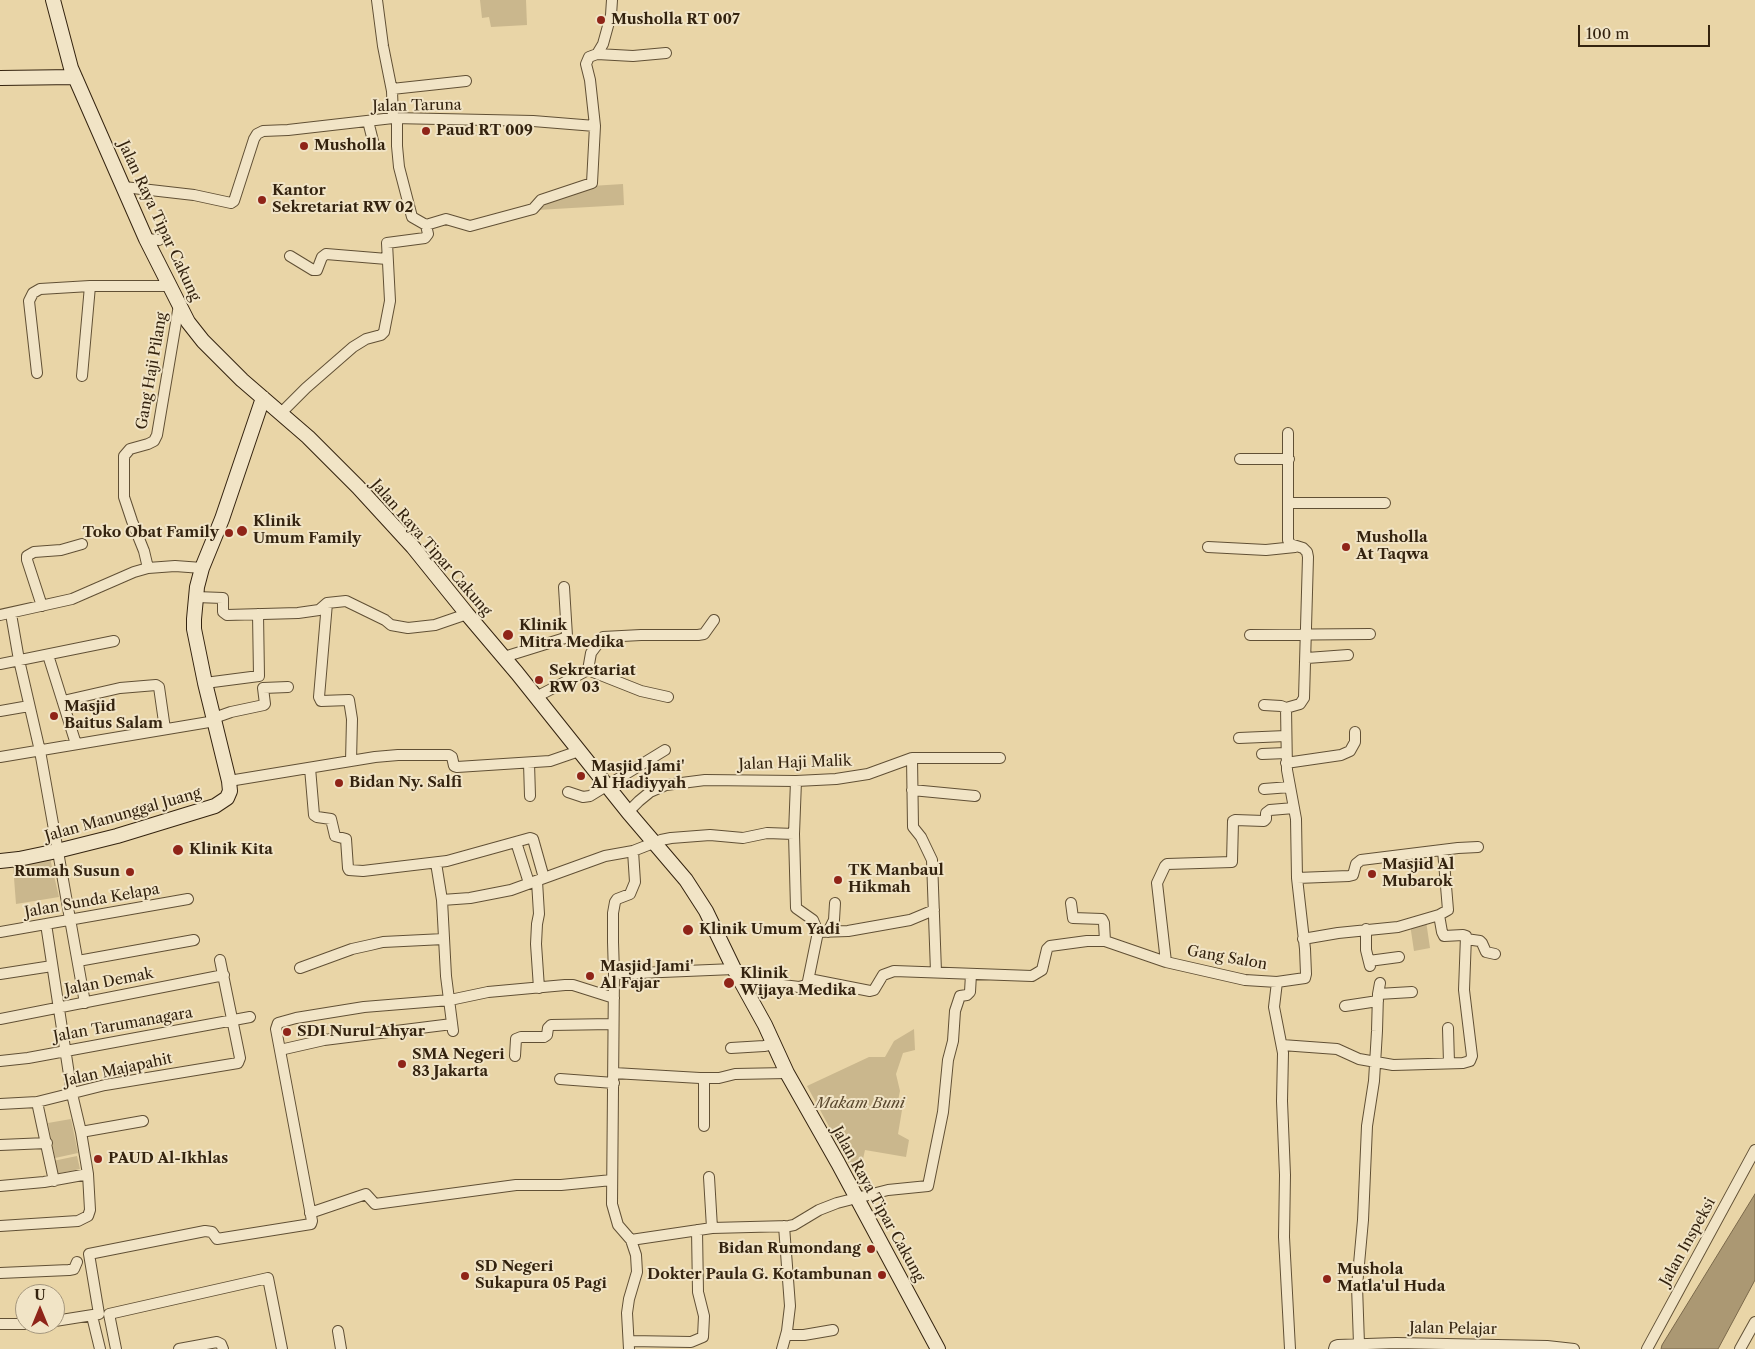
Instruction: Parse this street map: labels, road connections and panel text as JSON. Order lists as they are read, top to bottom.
{
  "streets": {
    "street": [
      "Jalan Taruna",
      "Jalan Raya Tipar Cakung",
      "Gang Haji Pilang",
      "Jalan Haji Malik",
      "Jalan Manunggal Juang",
      "Jalan Sunda Kelapa",
      "Gang Salon",
      "Jalan Demak",
      "Jalan Tarumanagara",
      "Jalan Majapahit",
      "Jalan Inspeksi",
      "Jalan Pelajar"
    ]
  },
  "crossings": [
    ["Jalan Taruna", "Jalan Raya Tipar Cakung"],
    ["Jalan Raya Tipar Cakung", "Gang Haji Pilang"],
    ["Jalan Raya Tipar Cakung", "Jalan Haji Malik"],
    ["Jalan Raya Tipar Cakung", "Gang Salon"],
    ["Jalan Tarumanagara", "Jalan Majapahit"]
  ],
  "parks": ["Makam Buni"],
  "places": [
    "Musholla RT 007",
    "Paud RT 009",
    "Musholla",
    "Kantor Sekretariat RW 02",
    "Klinik Umum Family",
    "Toko Obat Family",
    "Musholla At Taqwa",
    "Klinik Mitra Medika",
    "Sekretariat RW 03",
    "Masjid Baitus Salam",
    "Masjid Jami' Al Hadiyyah",
    "Bidan Ny. Salfi",
    "Klinik Kita",
    "Rumah Susun",
    "Masjid Al Mubarok",
    "TK Manbaul Hikmah",
    "Klinik Umum Yadi",
    "Masjid Jami' Al Fajar",
    "Klinik Wijaya Medika",
    "SDI Nurul Ahyar",
    "SMA Negeri 83 Jakarta",
    "PAUD Al-Ikhlas",
    "Bidan Rumondang",
    "Dokter Paula G. Kotambunan",
    "SD Negeri Sukapura 05 Pagi",
    "Mushola Matla'ul Huda"
  ],
  "scale_bar": "100 m",
  "north": "top"
}
